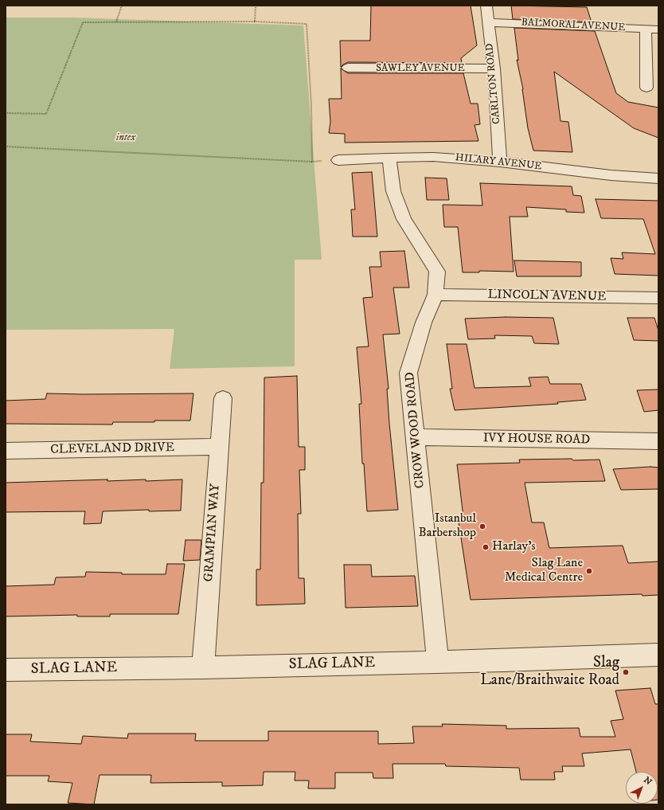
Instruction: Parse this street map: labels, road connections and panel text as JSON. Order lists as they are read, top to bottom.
{
  "streets": {
    "street": [
      "BALMORAL AVENUE",
      "SAWLEY AVENUE",
      "CARLTON ROAD",
      "HILARY AVENUE",
      "LINCOLN AVENUE",
      "CROW WOOD ROAD",
      "IVY HOUSE ROAD",
      "CLEVELAND DRIVE",
      "GRAMPIAN WAY",
      "SLAG LANE"
    ]
  },
  "crossings": [
    ["BALMORAL AVENUE", "CARLTON ROAD"],
    ["SAWLEY AVENUE", "CARLTON ROAD"],
    ["CARLTON ROAD", "HILARY AVENUE"],
    ["HILARY AVENUE", "CROW WOOD ROAD"],
    ["LINCOLN AVENUE", "CROW WOOD ROAD"],
    ["CROW WOOD ROAD", "IVY HOUSE ROAD"],
    ["CROW WOOD ROAD", "SLAG LANE"],
    ["CLEVELAND DRIVE", "GRAMPIAN WAY"],
    ["GRAMPIAN WAY", "SLAG LANE"]
  ],
  "parks": ["intex"],
  "places": [
    "Istanbul Barbershop",
    "Harlay's",
    "Slag Lane Medical Centre",
    "Slag Lane/Braithwaite Road"
  ],
  "north": "top right"
}
